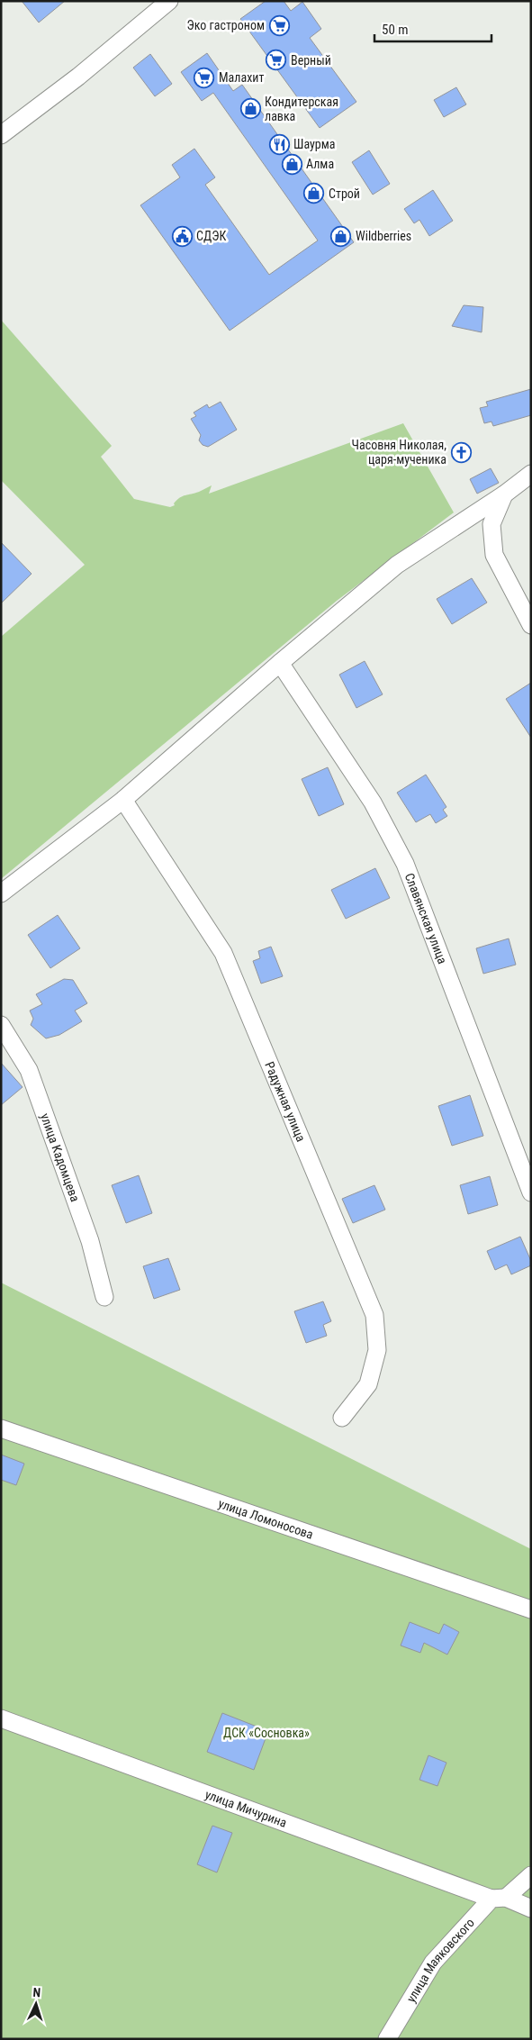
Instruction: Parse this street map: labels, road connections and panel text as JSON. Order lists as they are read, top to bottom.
{
  "streets": {
    "street": [
      "Славянская улица",
      "Радужная улица",
      "улица Кадомцева",
      "улица Ломоносова",
      "улица Мичурина",
      "улица Маяковского"
    ]
  },
  "crossings": [
    ["улица Мичурина", "улица Маяковского"]
  ],
  "parks": ["ДСК «Сосновка»"],
  "places": {
    "supermarket": ["Эко гастроном", "Верный", "Малахит"],
    "shop": [
      "Кондитерская лавка",
      "Алма",
      "Строй",
      "Wildberries"
    ],
    "restaurant": ["Шаурма"],
    "public building": ["СДЭК"],
    "church": ["Часовня Николая, царя-мученика"]
  },
  "scale_bar": "50 m",
  "north": "top"
}
